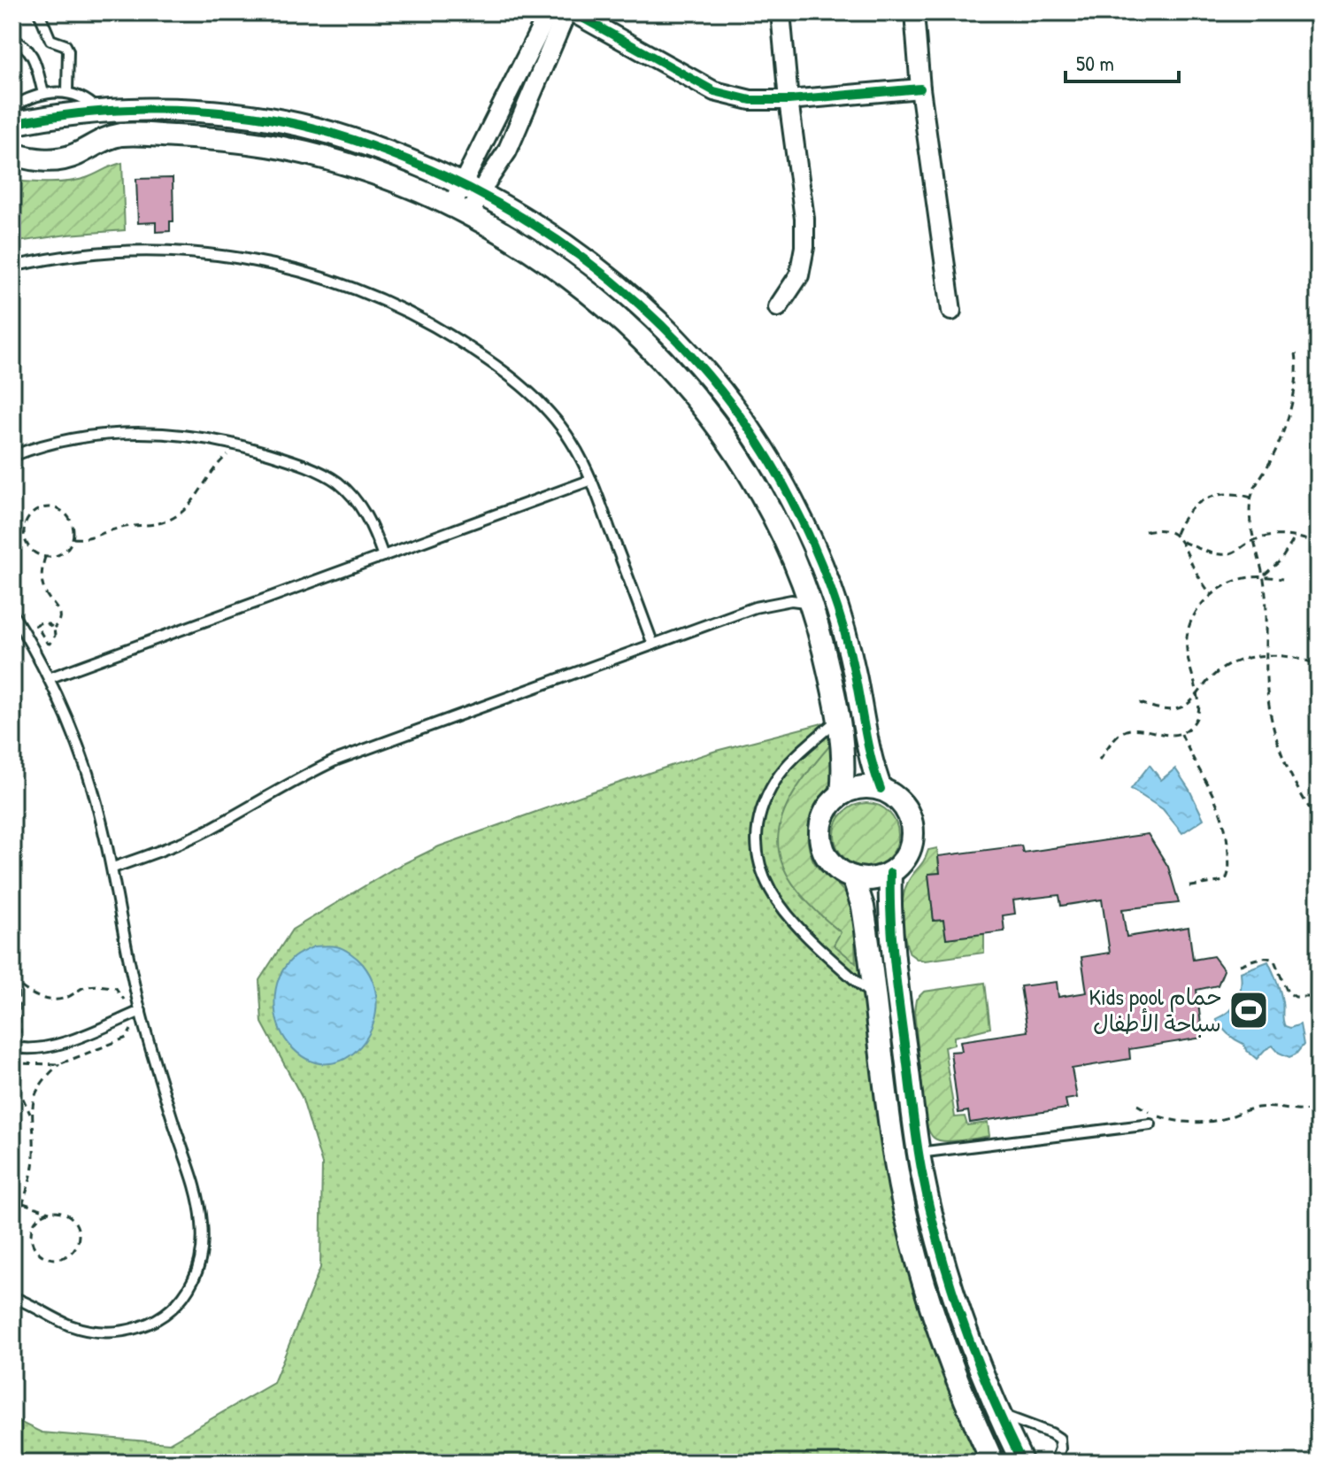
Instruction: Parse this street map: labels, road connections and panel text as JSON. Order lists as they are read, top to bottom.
{
  "places": {
    "sports": ["Kids pool حمام سباحة الأطفال"]
  },
  "scale_bar": "50 m"
}
